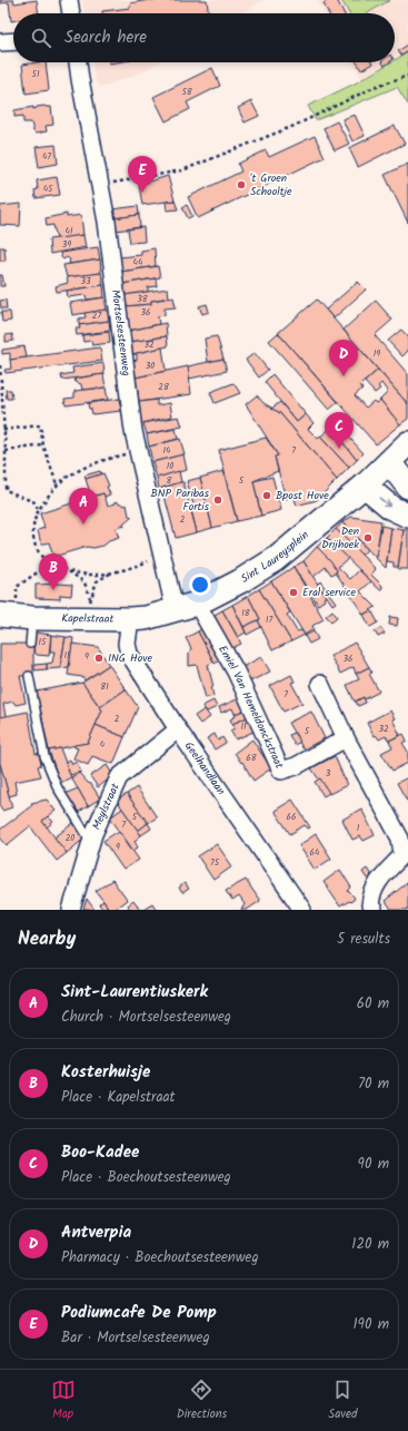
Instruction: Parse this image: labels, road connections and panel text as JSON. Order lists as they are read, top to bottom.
{
  "streets": {
    "street": [
      "Mortselsesteenweg",
      "Sint Laureysplein",
      "Kapelstraat",
      "Emiel Van Hemeldonckstraat",
      "Geelhandlaan",
      "Meylstraat"
    ]
  },
  "crossings": [
    ["Mortselsesteenweg", "Sint Laureysplein"],
    ["Mortselsesteenweg", "Kapelstraat"],
    ["Sint Laureysplein", "Kapelstraat"],
    ["Sint Laureysplein", "Emiel Van Hemeldonckstraat"],
    ["Kapelstraat", "Geelhandlaan"],
    ["Geelhandlaan", "Meylstraat"]
  ],
  "places": [
    "'t Groen Schooltje",
    "Bpost Hove",
    "BNP Paribas Fortis",
    "Den Drijhoek",
    "Eral service",
    "ING Hove"
  ],
  "house_numbers": [
    "51",
    "58",
    "47",
    "45",
    "41",
    "39",
    "44",
    "33",
    "38",
    "36",
    "27",
    "32",
    "19",
    "30",
    "28",
    "14",
    "7",
    "10",
    "8",
    "5",
    "2",
    "18",
    "17",
    "15",
    "11",
    "9",
    "36",
    "81",
    "7",
    "2",
    "11",
    "32",
    "5",
    "4",
    "68",
    "3",
    "5",
    "66",
    "7",
    "1",
    "20",
    "9",
    "64",
    "75"
  ],
  "page": {
    "search": "Search here",
    "pins": [
      "E",
      "D",
      "C",
      "A",
      "B"
    ],
    "heading": ["Nearby", "5 results"],
    "list": [
      {
        "mark": "A",
        "name": "Sint-Laurentiuskerk",
        "note": "Church · Mortselsesteenweg",
        "value": "60 m"
      },
      {
        "mark": "B",
        "name": "Kosterhuisje",
        "note": "Place · Kapelstraat",
        "value": "70 m"
      },
      {
        "mark": "C",
        "name": "Boo-Kadee",
        "note": "Place · Boechoutsesteenweg",
        "value": "90 m"
      },
      {
        "mark": "D",
        "name": "Antverpia",
        "note": "Pharmacy · Boechoutsesteenweg",
        "value": "120 m"
      },
      {
        "mark": "E",
        "name": "Podiumcafe De Pomp",
        "note": "Bar · Mortselsesteenweg",
        "value": "190 m"
      }
    ],
    "nav": ["Map", "Directions", "Saved"]
  }
}
